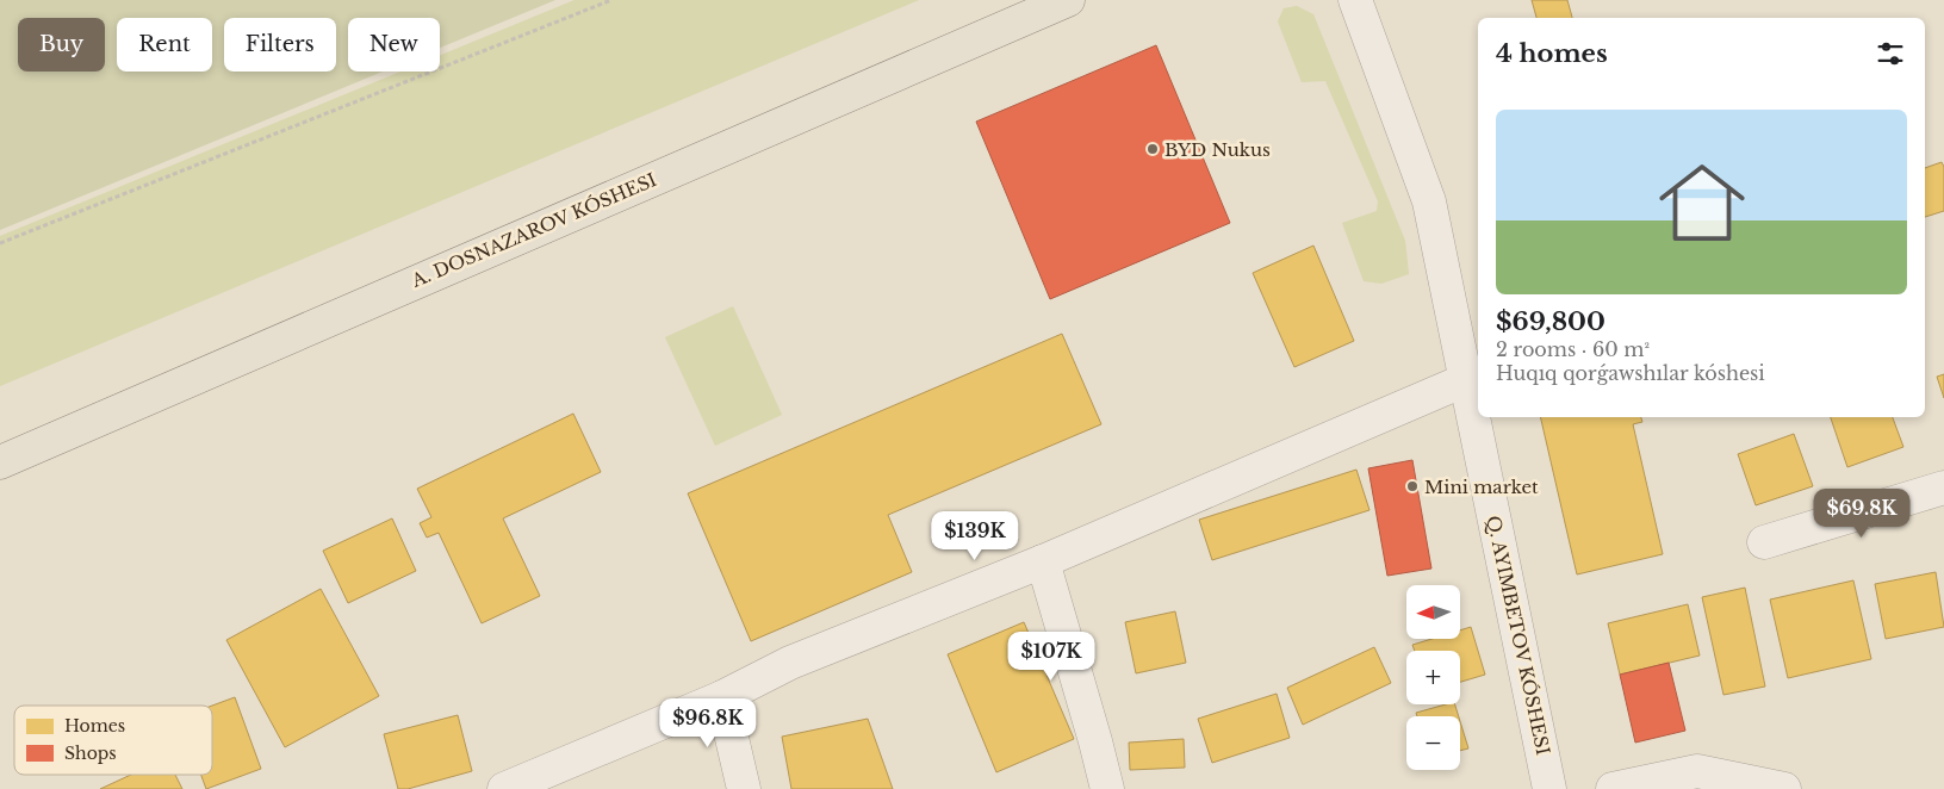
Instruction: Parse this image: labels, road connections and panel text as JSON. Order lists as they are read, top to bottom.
{
  "streets": {
    "main road": ["A. DOSNAZAROV KÓSHESI"]
  },
  "places": ["BYD Nukus", "Mini market"],
  "legend": ["Homes", "Shops"],
  "north": "left",
  "page": {
    "chip": [
      "Buy",
      "Rent",
      "Filters",
      "New"
    ],
    "heading": "4 homes",
    "list": [
      {
        "name": "$69,800",
        "note": "2 rooms · 60 m² · Huqıq qorǵawshılar kóshesi"
      }
    ],
    "price": [
      "$69.8K",
      "$139K",
      "$107K",
      "$96.8K"
    ],
    "map_buttons": ["+", "−"]
  }
}
